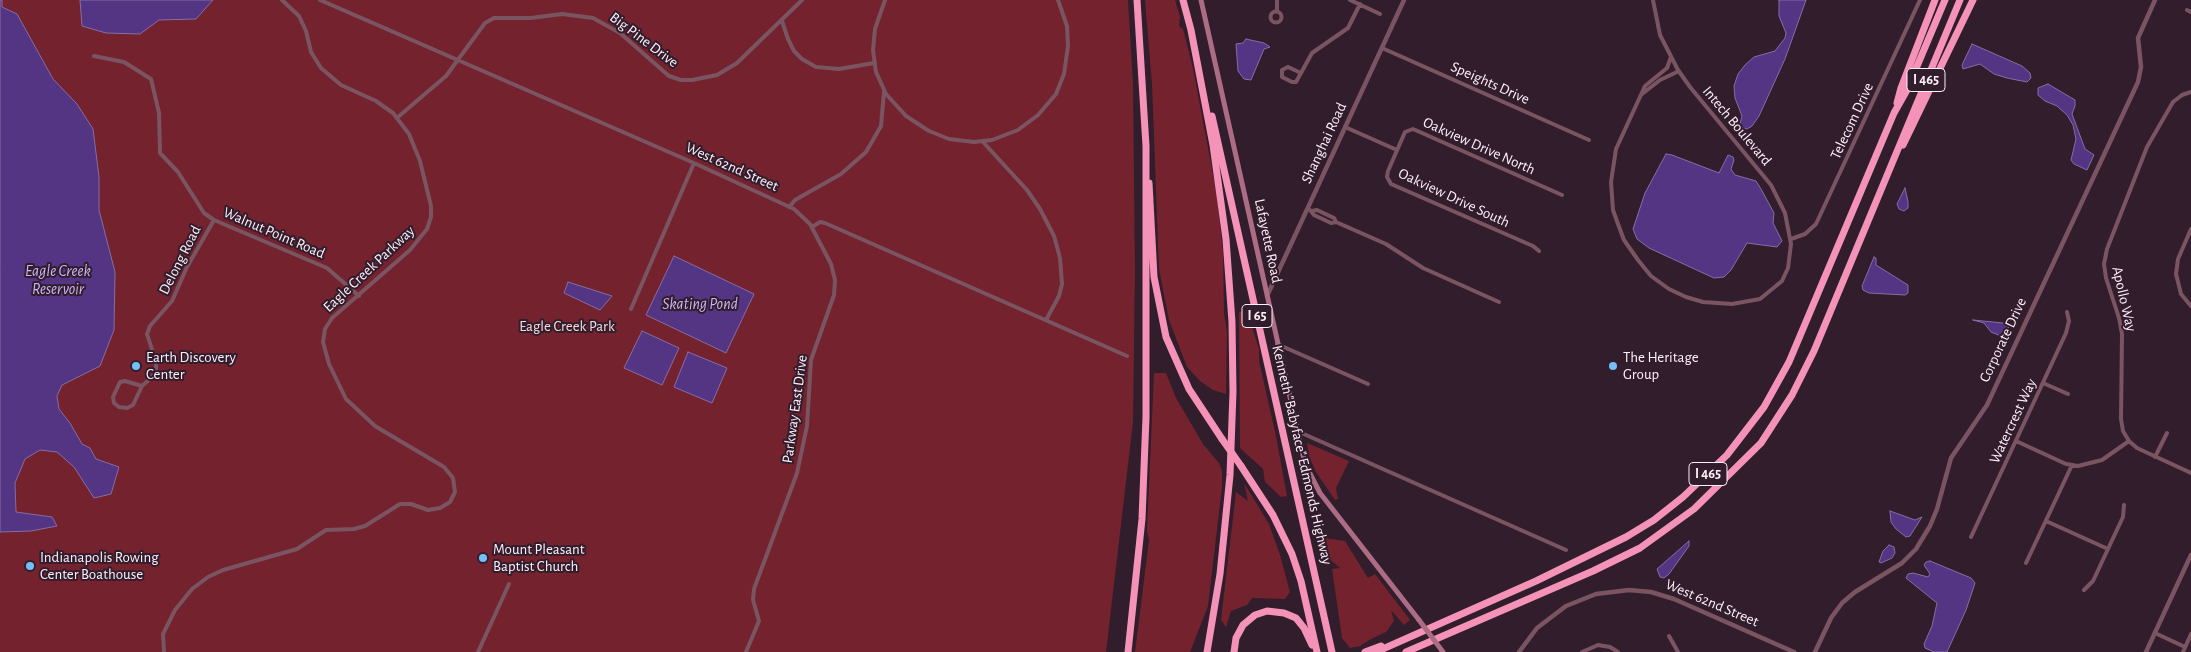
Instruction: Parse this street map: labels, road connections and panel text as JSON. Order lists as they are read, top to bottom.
{
  "streets": {
    "highway": ["I 465", "I 65", "Kenneth \"Babyface\" Edmonds Highway"],
    "main road": ["Lafayette Road"],
    "street": [
      "Big Pine Drive",
      "Speights Drive",
      "Telecom Drive",
      "Intech Boulevard",
      "Shanghai Road",
      "Oakview Drive North",
      "West 62nd Street",
      "Oakview Drive South",
      "Walnut Point Road",
      "Delong Road",
      "Eagle Creek Parkway",
      "Apollo Way",
      "Corporate Drive",
      "Parkway East Drive",
      "Watercrest Way"
    ]
  },
  "crossings": [
    ["Big Pine Drive", "West 62nd Street"],
    ["Big Pine Drive", "Eagle Creek Parkway"],
    ["Speights Drive", "Shanghai Road"],
    ["Telecom Drive", "Intech Boulevard"],
    ["Shanghai Road", "Lafayette Road"],
    ["Oakview Drive North", "Oakview Drive South"],
    ["West 62nd Street", "Parkway East Drive"],
    ["Walnut Point Road", "Delong Road"],
    ["Walnut Point Road", "Eagle Creek Parkway"],
    ["I 65", "Kenneth \"Babyface\" Edmonds Highway"]
  ],
  "water": ["Eagle Creek Reservoir", "Skating Pond"],
  "parks": ["Eagle Creek Park"],
  "places": [
    "Earth Discovery Center",
    "The Heritage Group",
    "Mount Pleasant Baptist Church",
    "Indianapolis Rowing Center Boathouse"
  ]
}
